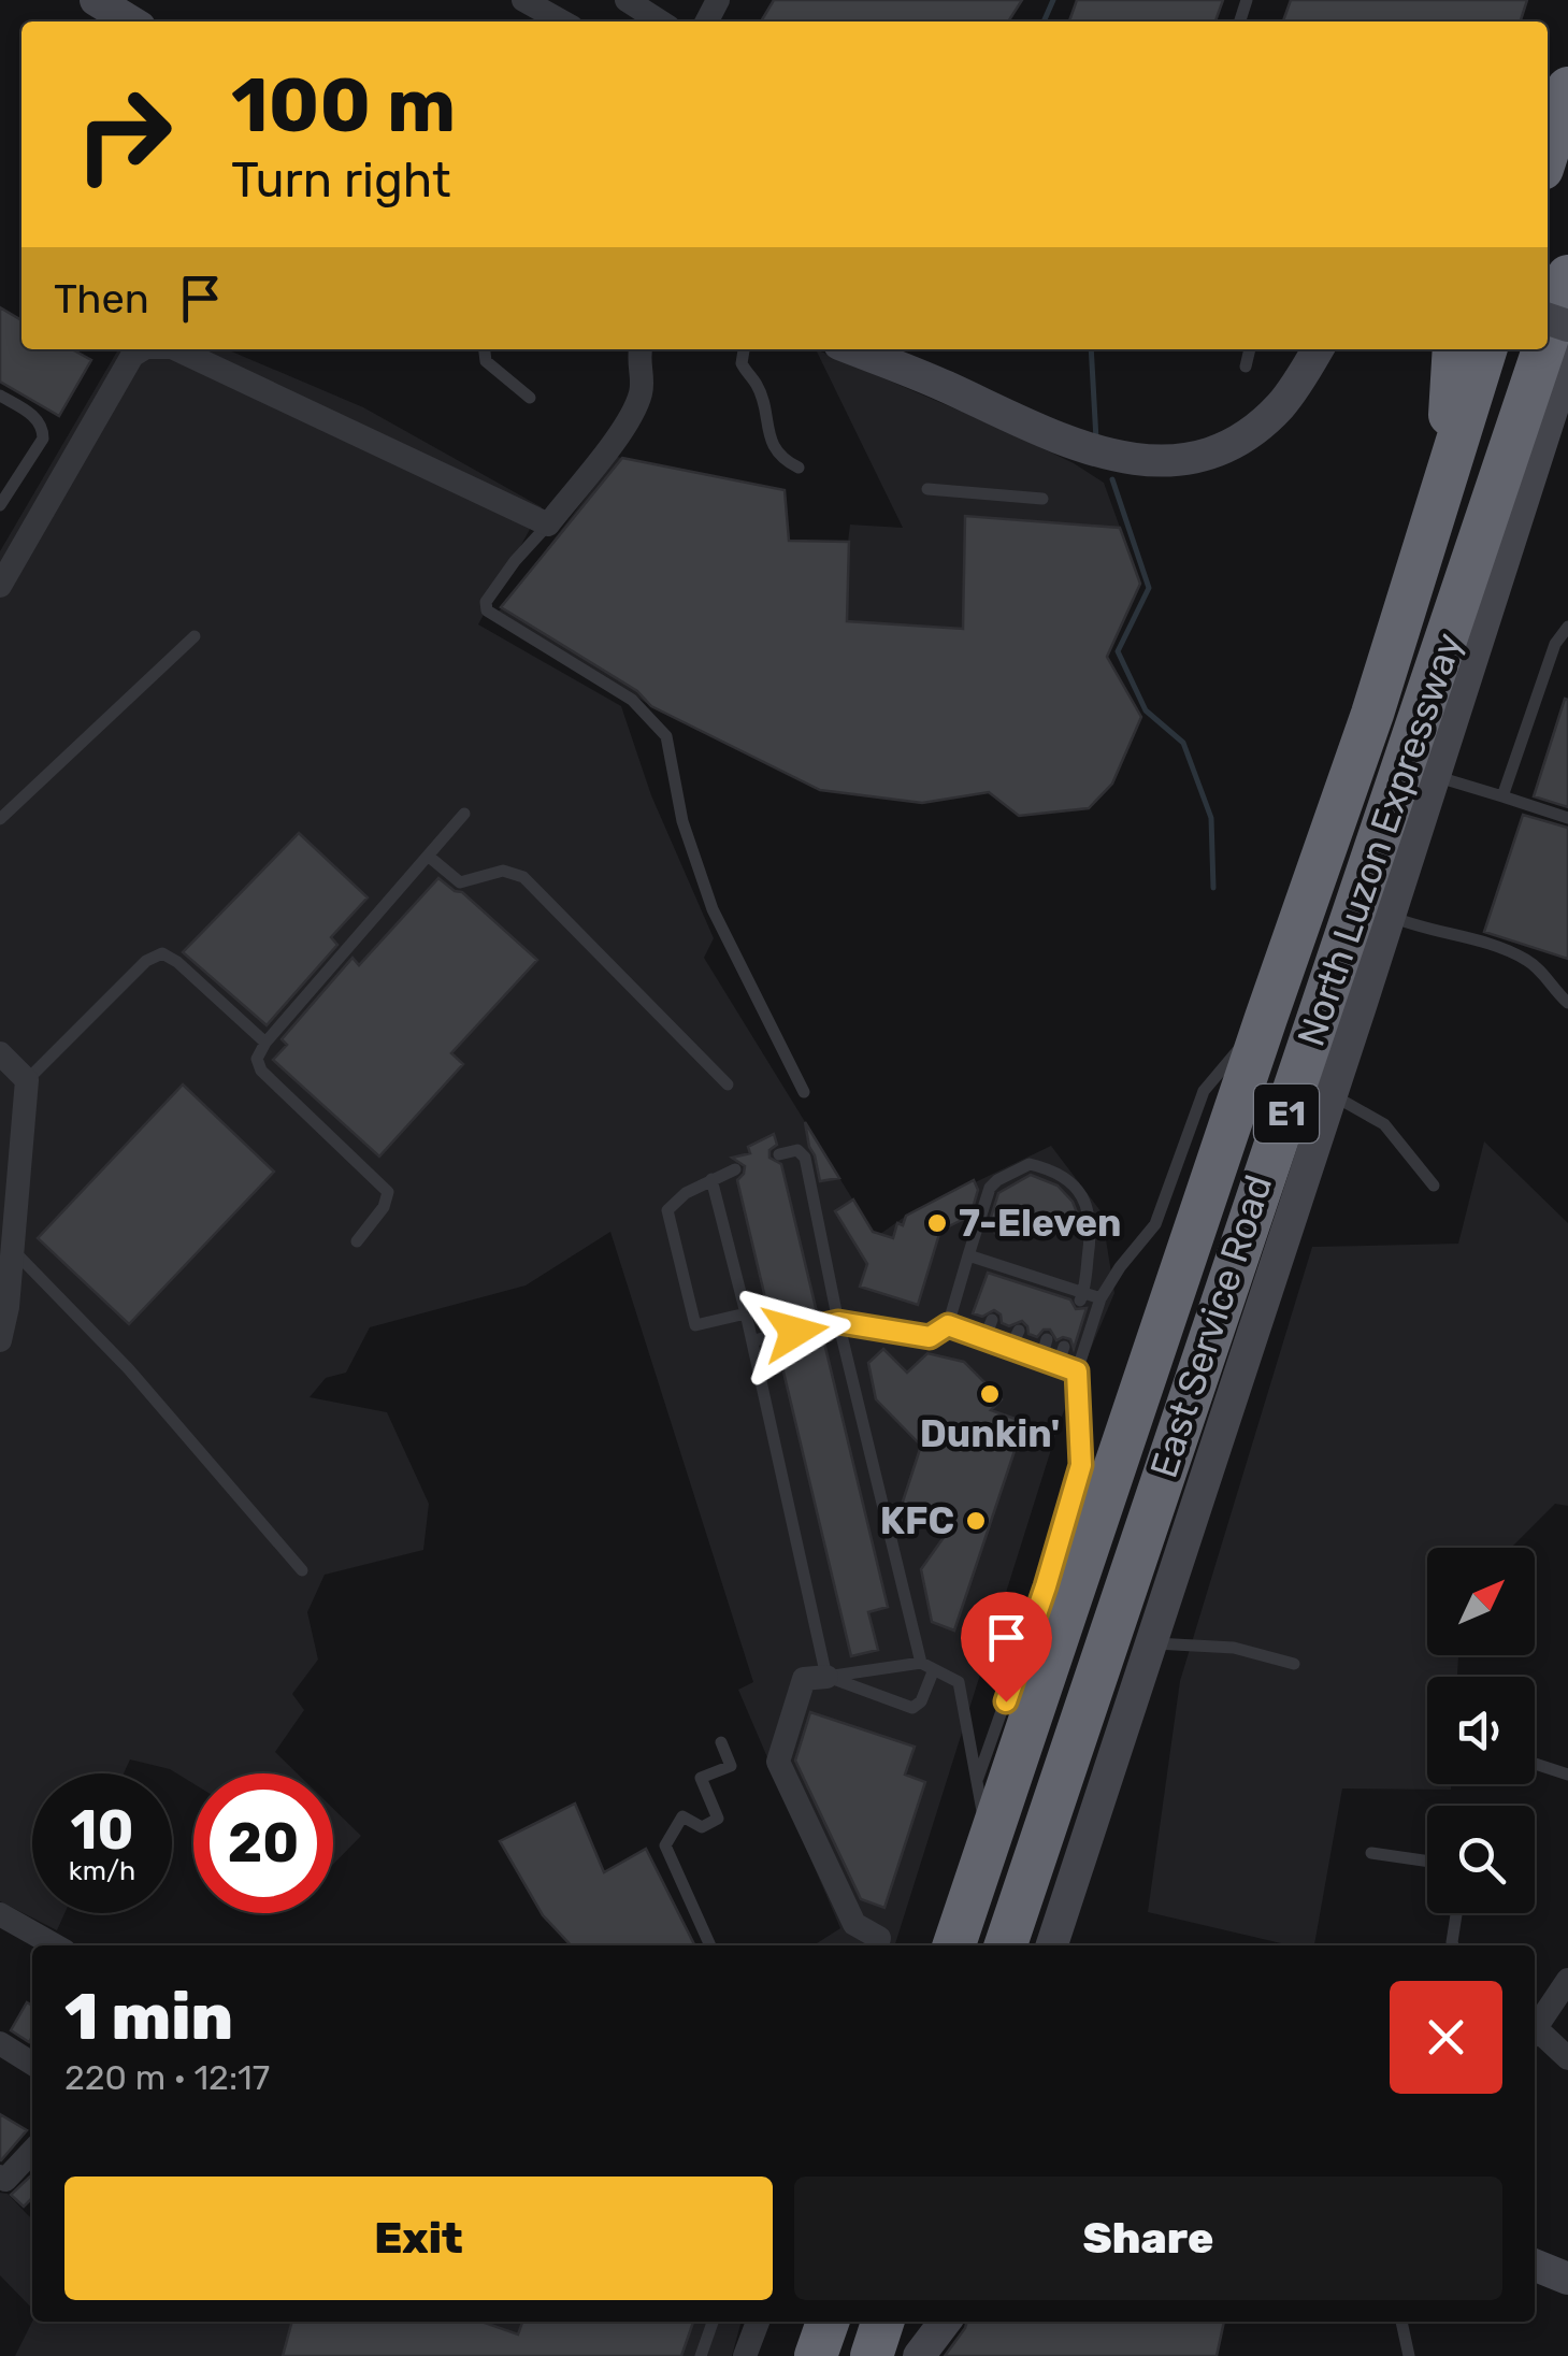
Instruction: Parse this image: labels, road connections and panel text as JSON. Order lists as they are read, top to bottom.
{
  "streets": {
    "highway": ["North Luzon Expressway", "E1"],
    "street": ["East Service Road"]
  },
  "places": ["7-Eleven", "Dunkin'", "KFC"],
  "north": "top right",
  "page": {
    "turn": ["100 m", "Turn right"],
    "then": "Then",
    "speed": "10 km/h",
    "limit": "20",
    "heading": ["1 min", "220 m · 12:17"],
    "buttons": ["Exit", "Share"]
  }
}
